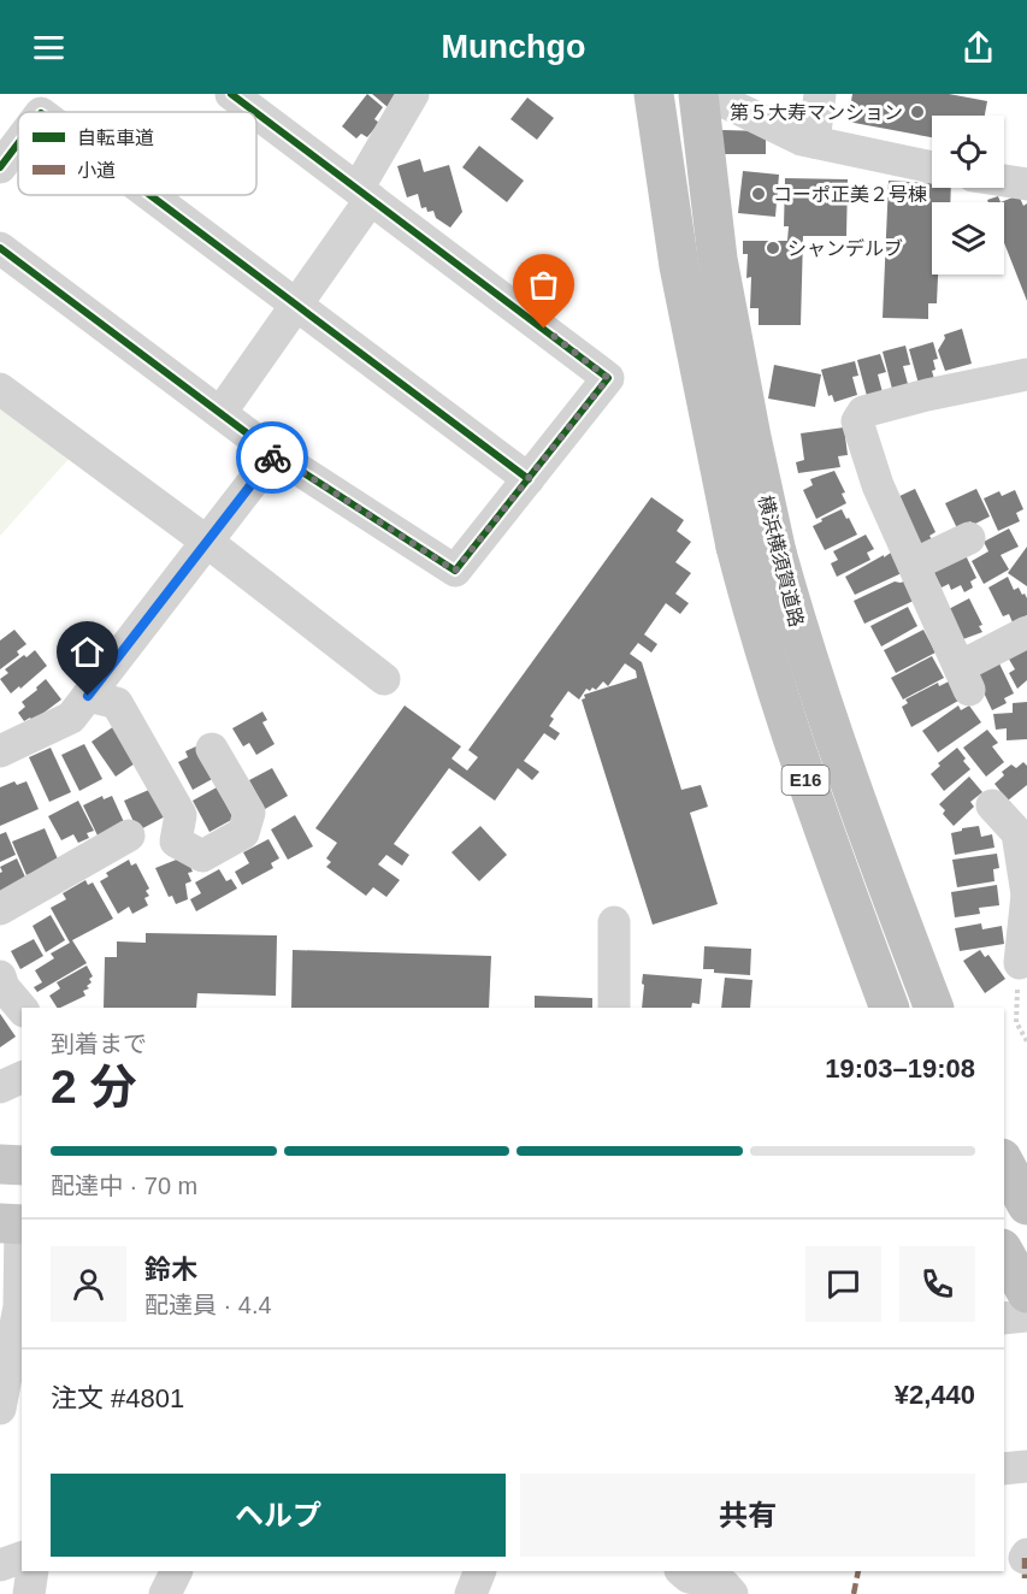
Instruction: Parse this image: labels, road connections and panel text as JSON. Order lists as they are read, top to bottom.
{
  "streets": {
    "highway": ["横浜横須賀道路", "E16"]
  },
  "places": ["第５大寿マンション", "コーポ正美２号棟", "シャンデルブ"],
  "legend": ["自転車道", "小道"],
  "page": {
    "header": "Munchgo",
    "heading": ["2 分", "到着まで", "19:03–19:08"],
    "panel": [
      "鈴木",
      "配達員 · 4.4",
      "注文 #4801",
      "¥2,440"
    ],
    "bar": "配達中 · 70 m",
    "buttons": ["ヘルプ", "共有"]
  }
}
